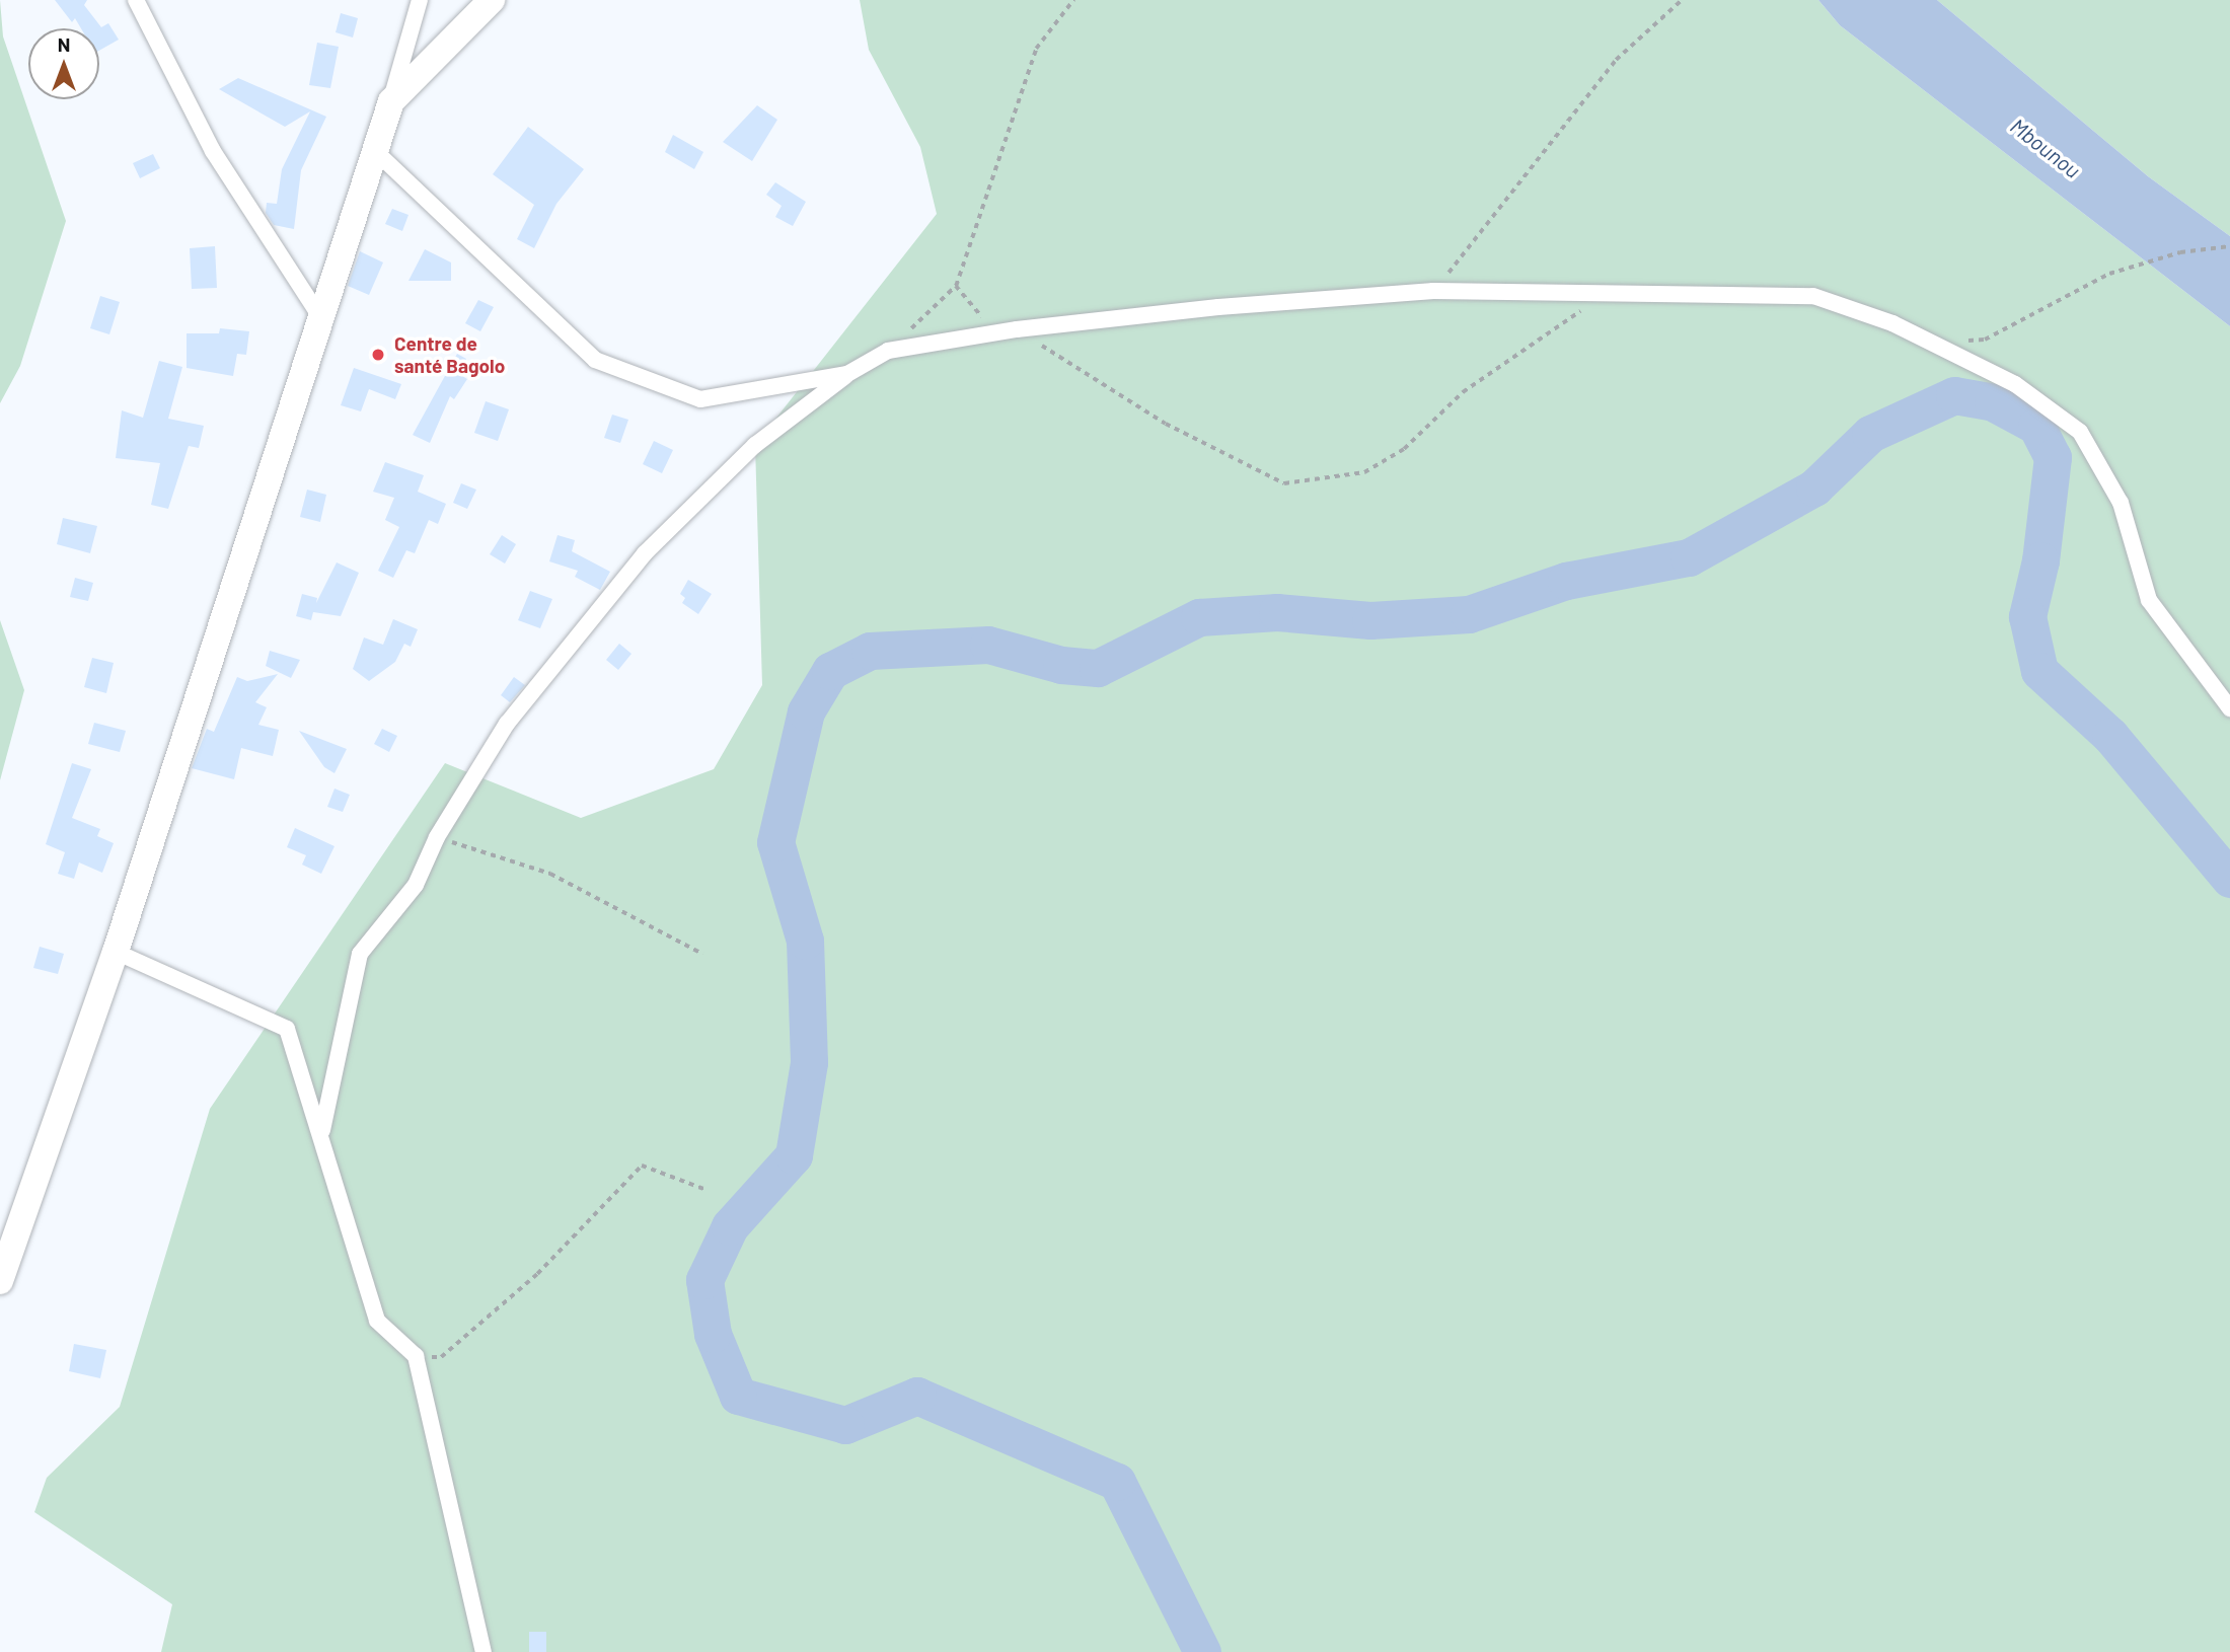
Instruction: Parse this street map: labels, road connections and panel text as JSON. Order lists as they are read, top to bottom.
{
  "water": ["Mbounou"],
  "places": ["Centre de santé Bagolo"],
  "north": "top"
}
